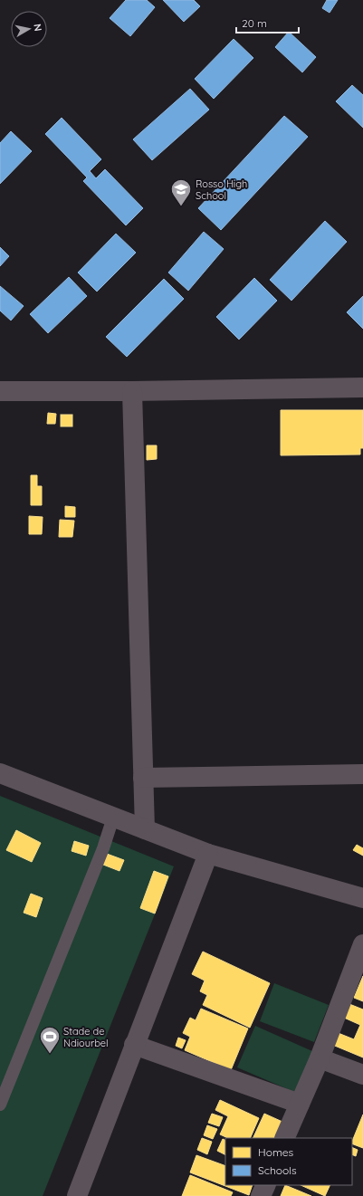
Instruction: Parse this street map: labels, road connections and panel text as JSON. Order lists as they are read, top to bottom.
{
  "places": {
    "school or university": ["Rosso High School"],
    "sports": ["Stade de Ndiourbel"]
  },
  "legend": ["Homes", "Schools"],
  "scale_bar": "20 m",
  "north": "right"
}
